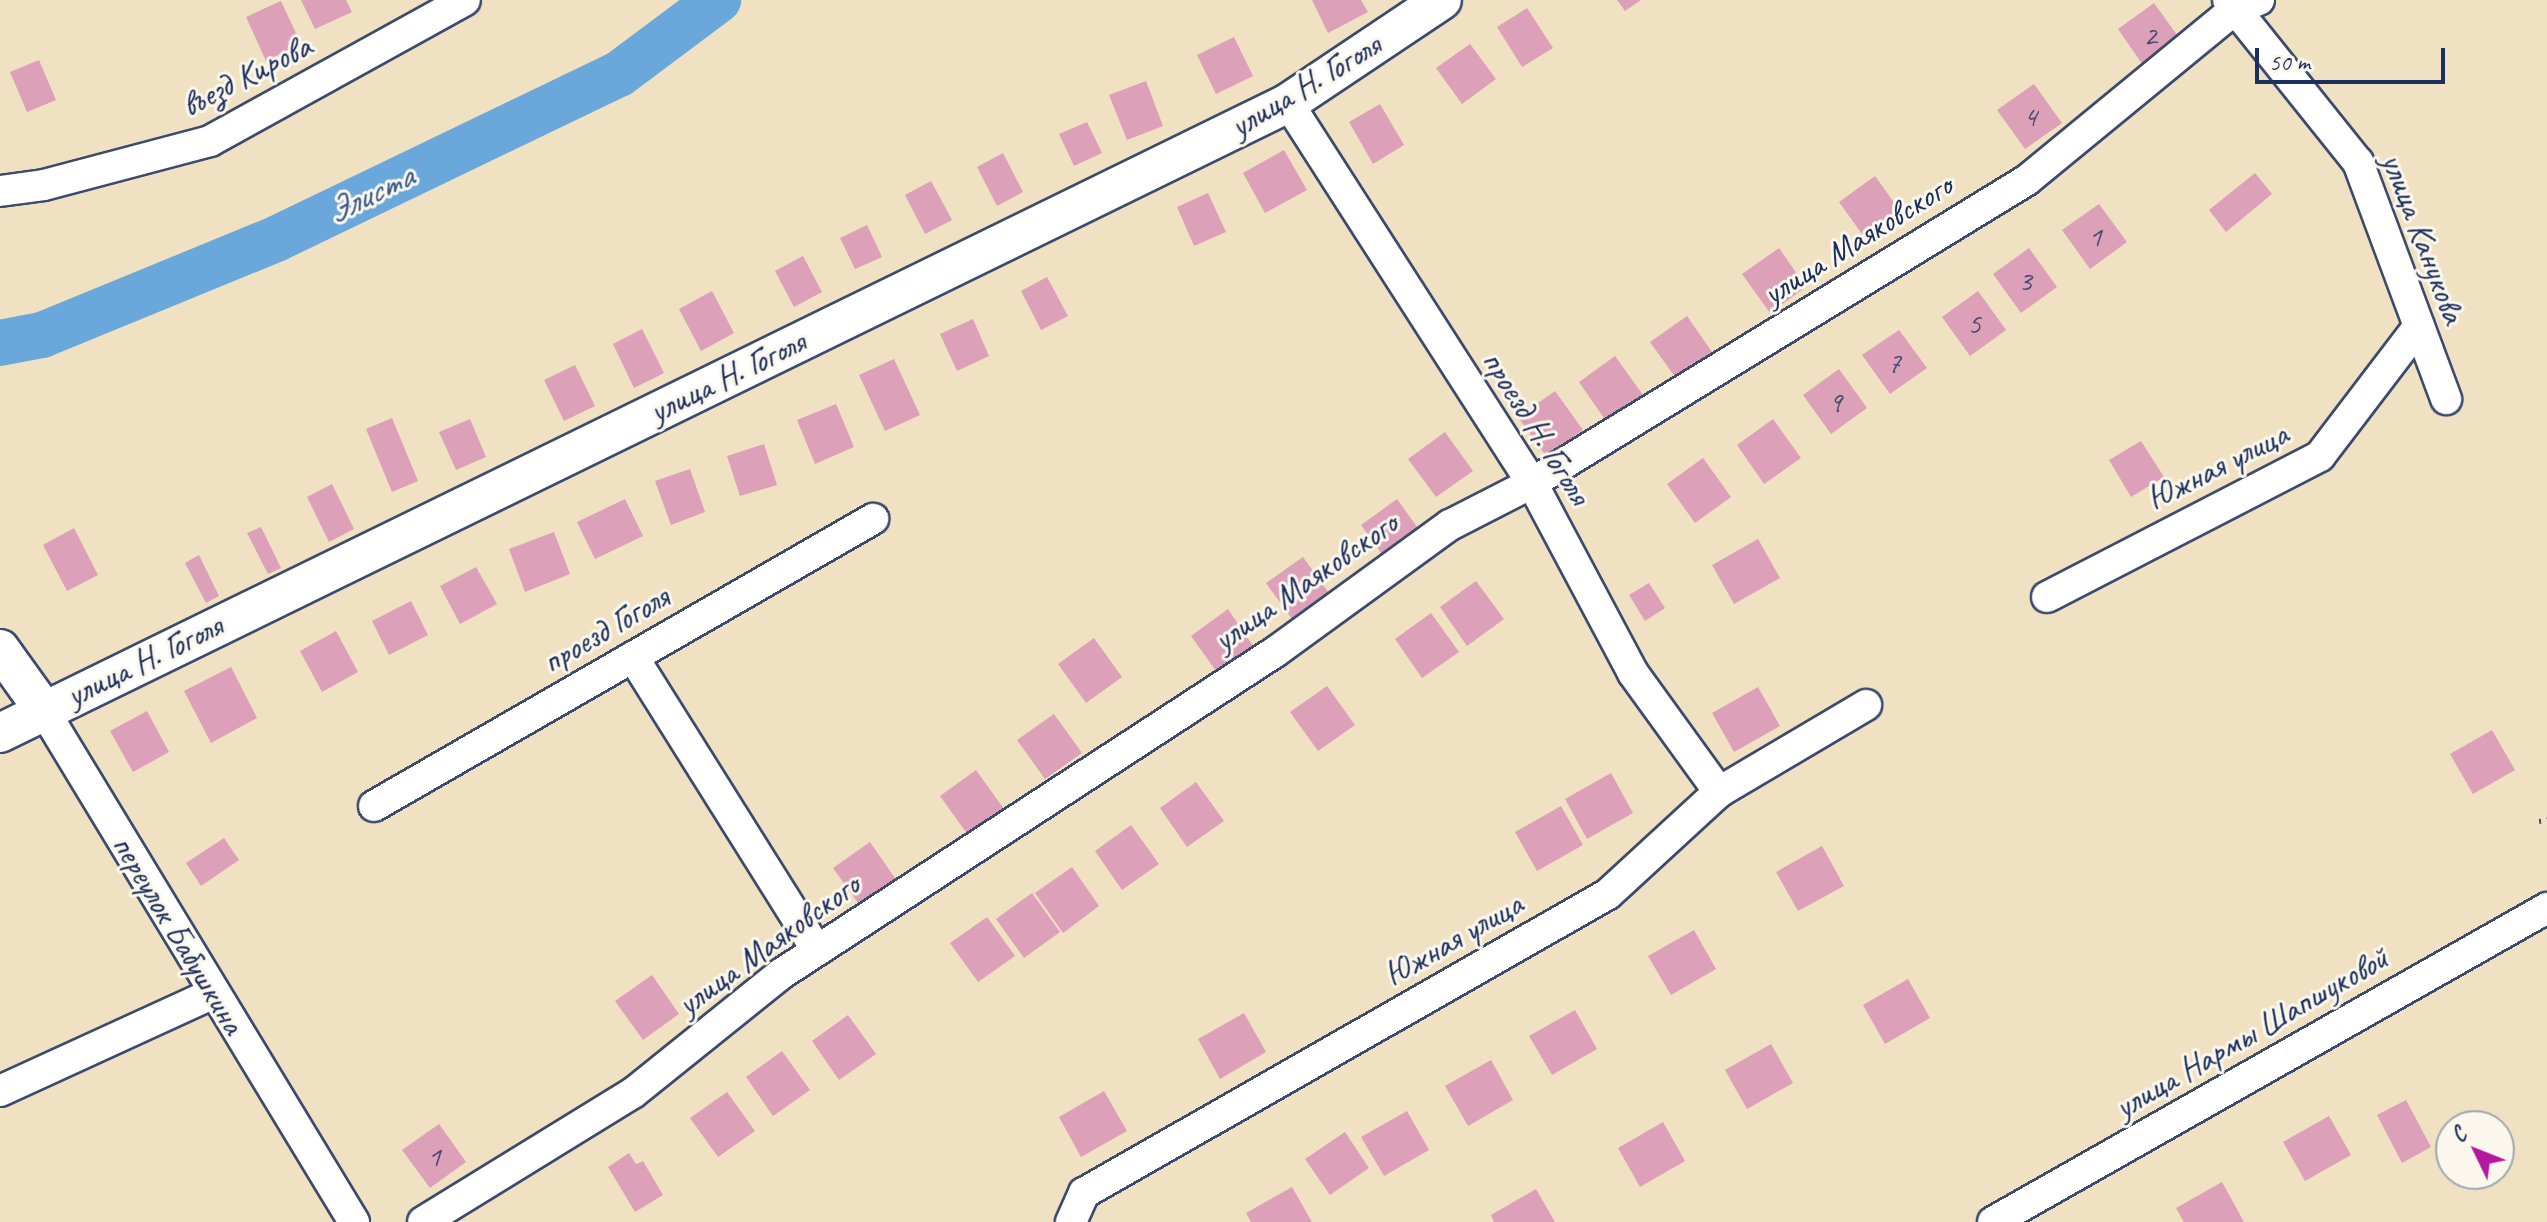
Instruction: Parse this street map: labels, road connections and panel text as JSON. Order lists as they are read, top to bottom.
{
  "streets": {
    "street": [
      "въезд Кирова",
      "улица Н. Гоголя",
      "улица Канукова",
      "улица Маяковского",
      "проезд Н. Гоголя",
      "Южная улица",
      "проезд Гоголя",
      "переулок Бабушкина",
      "улица Нармы Шапшуковой"
    ]
  },
  "crossings": [
    ["улица Н. Гоголя", "проезд Н. Гоголя"],
    ["улица Н. Гоголя", "переулок Бабушкина"],
    ["улица Канукова", "улица Маяковского"],
    ["улица Канукова", "Южная улица"],
    ["улица Маяковского", "проезд Н. Гоголя"],
    ["проезд Н. Гоголя", "Южная улица"]
  ],
  "water": ["Элиста"],
  "house_numbers": [
    "2",
    "4",
    "1",
    "3",
    "5",
    "7",
    "9",
    "1"
  ],
  "scale_bar": "50 m",
  "north": "top left"
}
